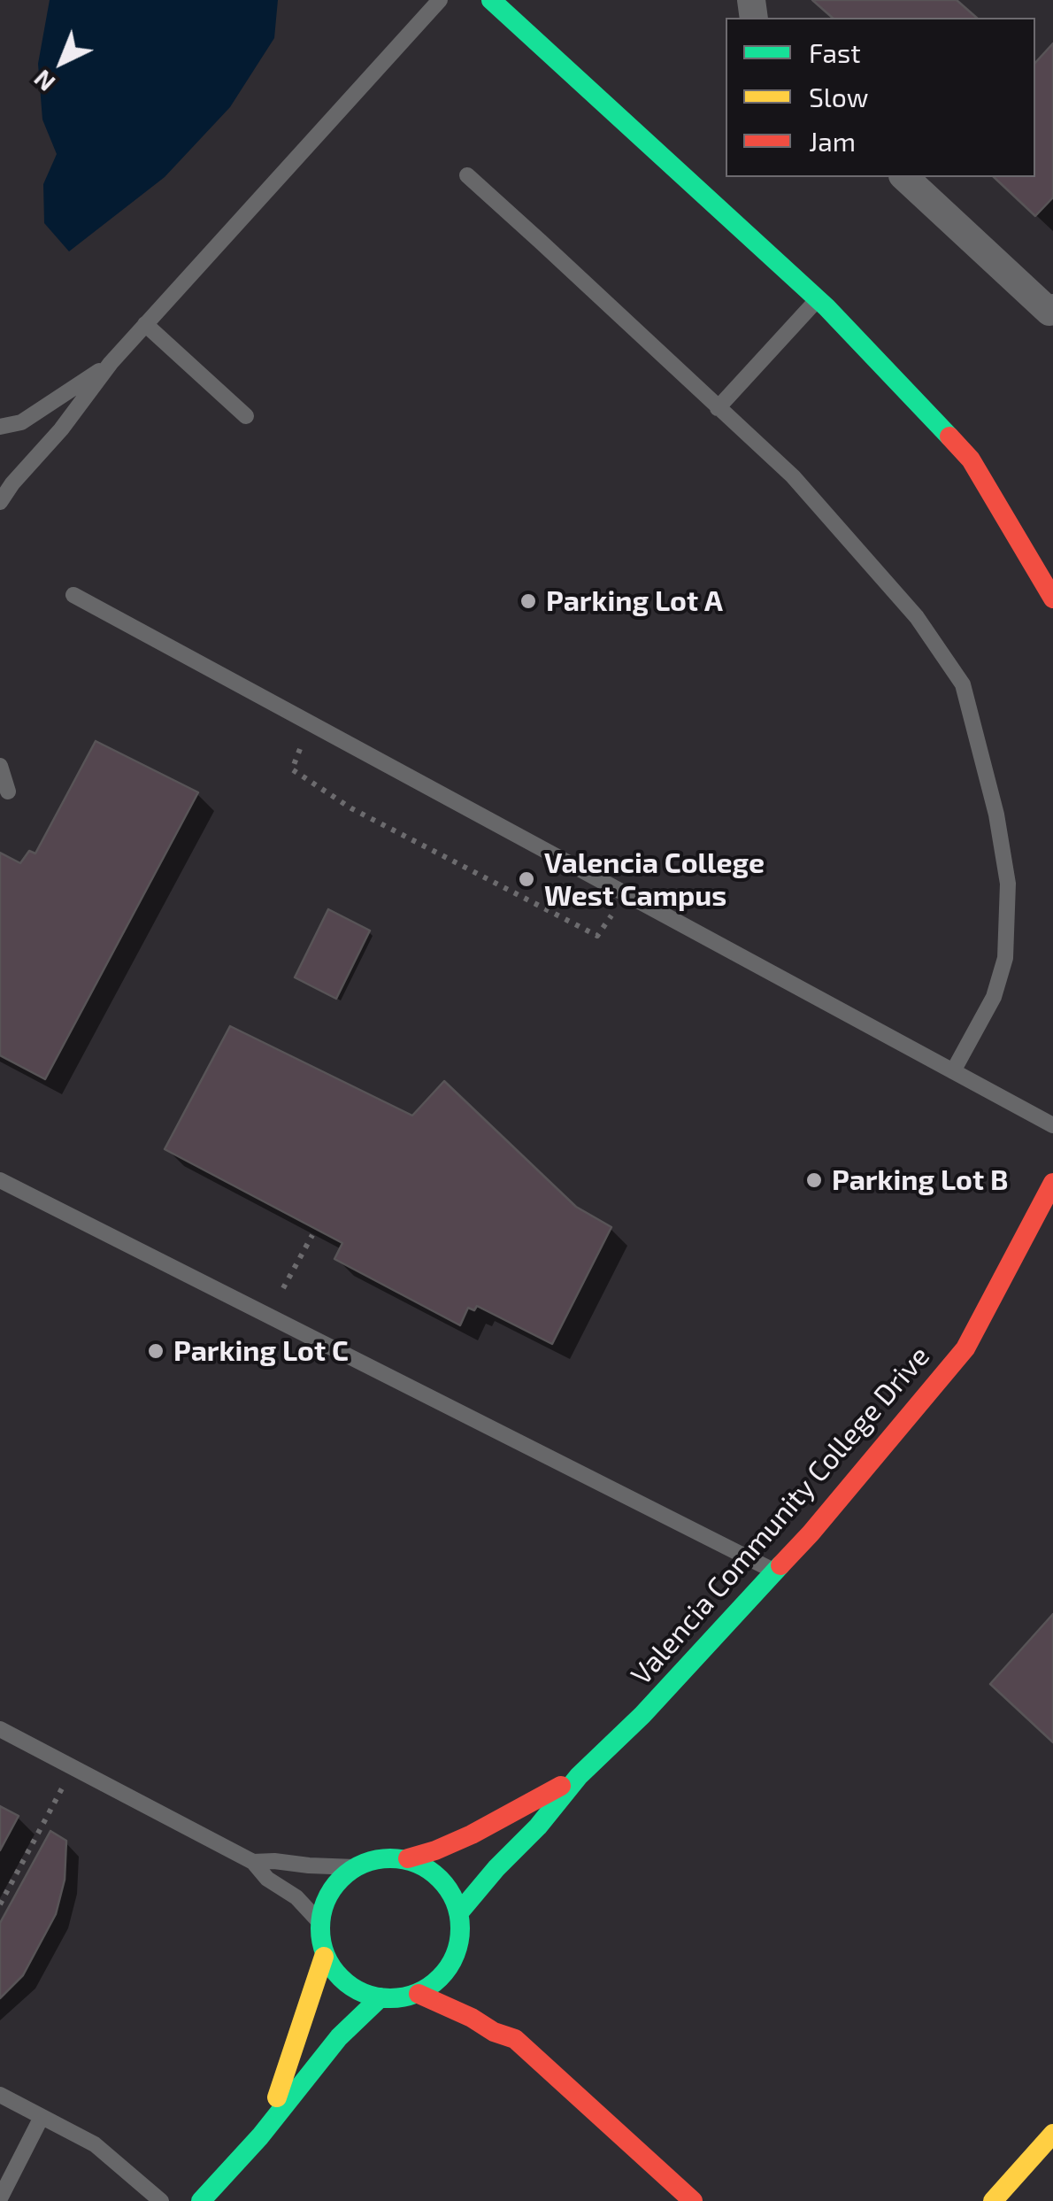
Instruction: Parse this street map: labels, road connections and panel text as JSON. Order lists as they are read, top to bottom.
{
  "streets": {
    "street": ["Valencia Community College Drive"]
  },
  "places": [
    "Parking Lot A",
    "Valencia College West Campus",
    "Parking Lot B",
    "Parking Lot C"
  ],
  "legend": ["Fast", "Slow", "Jam"],
  "north": "bottom left"
}
